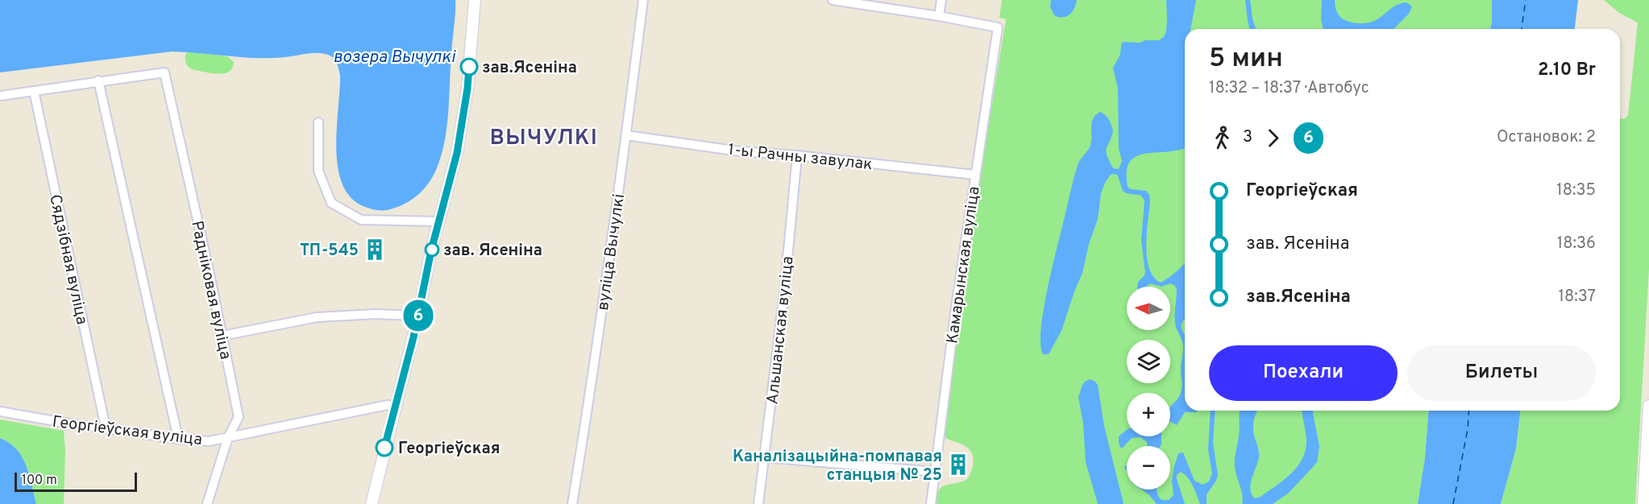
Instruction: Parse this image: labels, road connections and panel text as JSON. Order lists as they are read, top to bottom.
{
  "streets": {
    "street": [
      "1-ы Рачны завулак",
      "вуліца Вычулкі",
      "Сядзібная вуліца",
      "Камарынская вуліца",
      "Радніковая вуліца",
      "Альшанская вуліца",
      "Георгіеўская вуліца"
    ]
  },
  "crossings": [
    ["1-ы Рачны завулак", "вуліца Вычулкі"],
    ["1-ы Рачны завулак", "Камарынская вуліца"],
    ["1-ы Рачны завулак", "Альшанская вуліца"],
    ["Сядзібная вуліца", "Георгіеўская вуліца"],
    ["Радніковая вуліца", "Георгіеўская вуліца"]
  ],
  "districts": ["ВЫЧУЛКІ"],
  "water": ["возера Вычулкі"],
  "places": {
    "other": ["зав.Ясеніна", "зав. Ясеніна", "Георгіеўская"],
    "building": ["ТП-545", "Каналізацыйна-помпавая станцыя № 25"]
  },
  "lines": ["bus line 6"],
  "scale_bar": "100 m",
  "north": "left",
  "page": {
    "on_map": "6",
    "heading": ["5 мин", "18:32 – 18:37 · Автобус", "2.10 Br"],
    "legs": ["3", "6", "Остановок: 2"],
    "list": [
      {
        "name": "Георгіеўская",
        "value": "18:35"
      },
      {
        "name": "зав. Ясеніна",
        "value": "18:36"
      },
      {
        "name": "зав.Ясеніна",
        "value": "18:37"
      }
    ],
    "map_buttons": ["+", "−"],
    "buttons": ["Поехали", "Билеты"],
    "scale": "100 m"
  }
}
